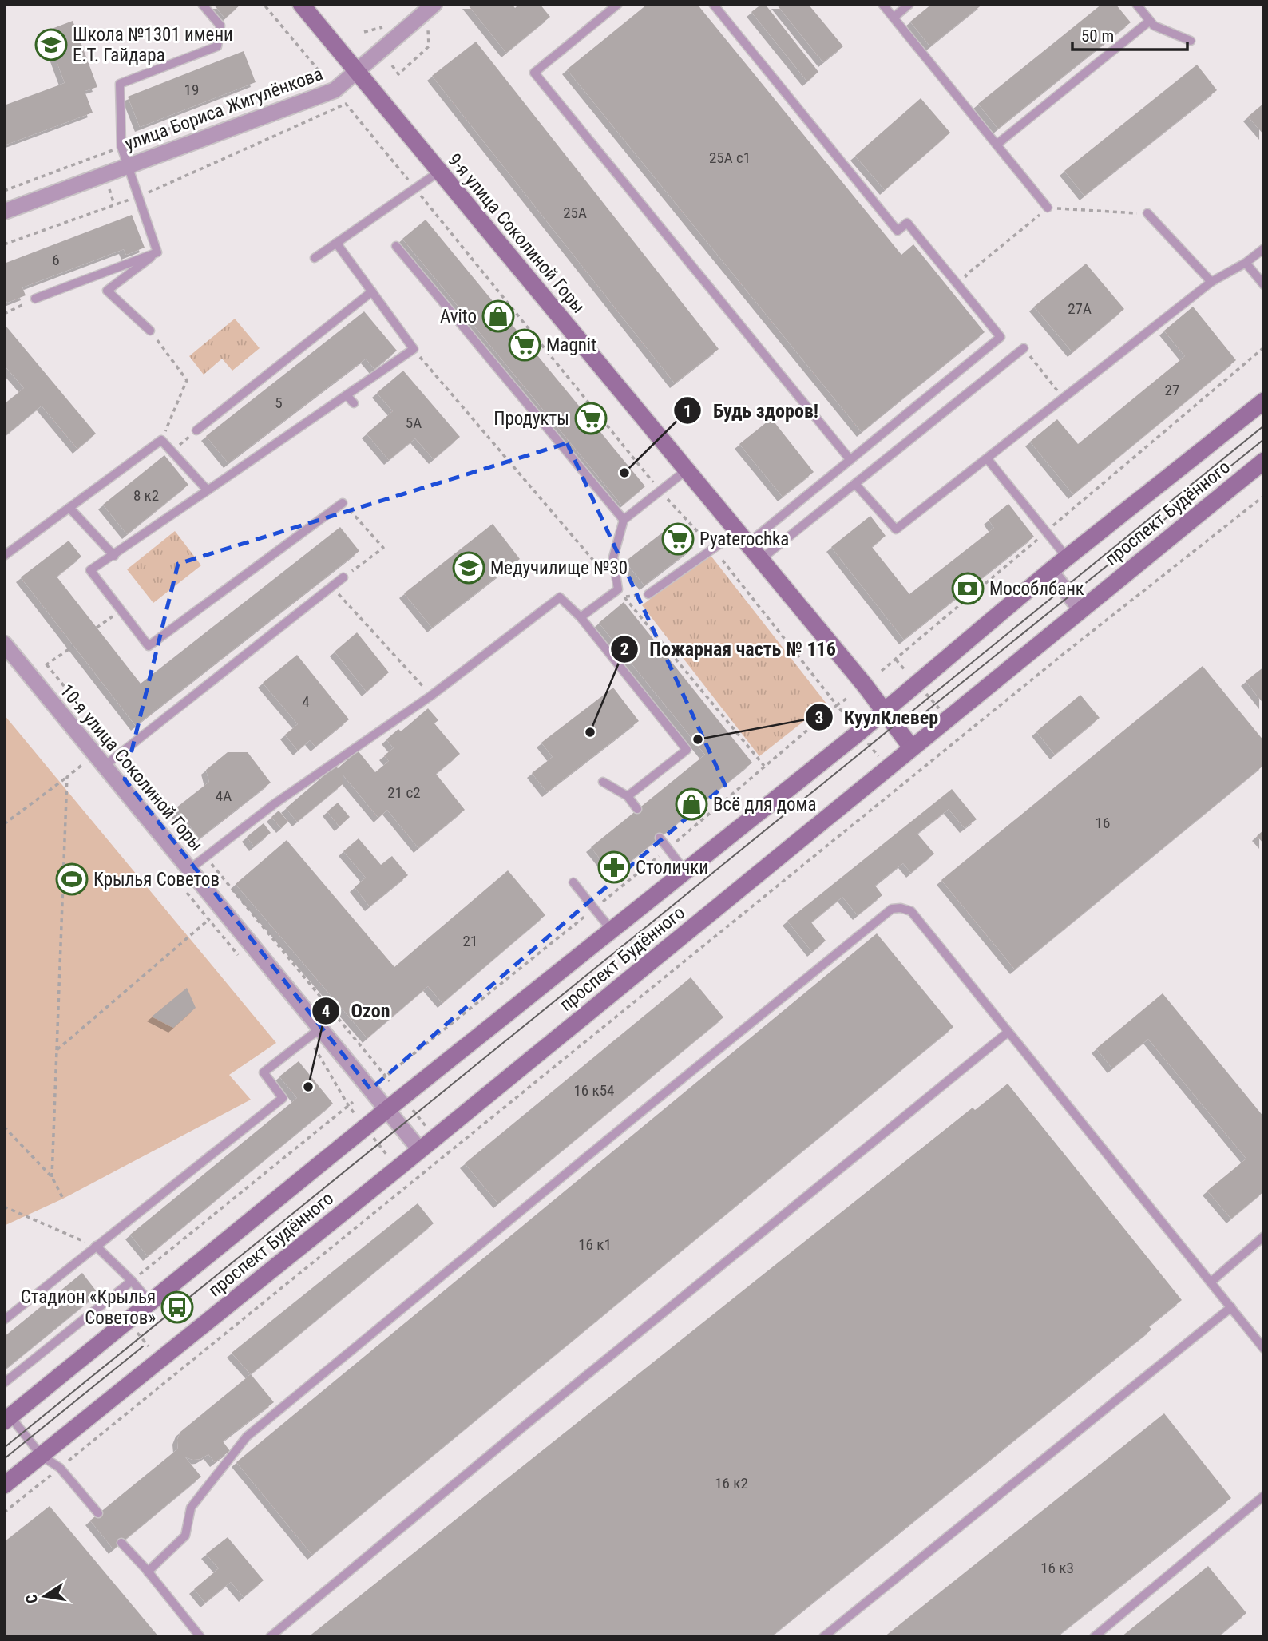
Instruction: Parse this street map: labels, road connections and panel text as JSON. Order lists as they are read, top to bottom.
{
  "streets": {
    "main road": ["9-я улица Соколиной Горы", "проспект Будённого"],
    "street": ["улица Бориса Жигулёнкова", "10-я улица Соколиной Горы"]
  },
  "crossings": [
    ["улица Бориса Жигулёнкова", "9-я улица Соколиной Горы"],
    ["9-я улица Соколиной Горы", "проспект Будённого"],
    ["проспект Будённого", "10-я улица Соколиной Горы"]
  ],
  "places": {
    "school or university": ["Школа №1301 имени Е.Т. Гайдара", "Медучилище №30"],
    "shop": ["Avito", "Всё для дома"],
    "supermarket": ["Magnit", "Продукты", "Pyaterochka"],
    "other": [
      "Будь здоров!",
      "Пожарная часть № 116",
      "КуулКлевер",
      "Ozon"
    ],
    "bank": ["Мособлбанк"],
    "pharmacy": ["Столички"],
    "sports": ["Крылья Советов"],
    "bus stop": ["Стадион «Крылья Советов»"]
  },
  "house_numbers": [
    "19",
    "25А с1",
    "25А",
    "6",
    "27А",
    "27",
    "5",
    "5А",
    "8 к2",
    "4",
    "21 с2",
    "4А",
    "16",
    "21",
    "16 к54",
    "16 к1",
    "16 к2",
    "16 к3"
  ],
  "scale_bar": "50 m",
  "north": "left"
}
